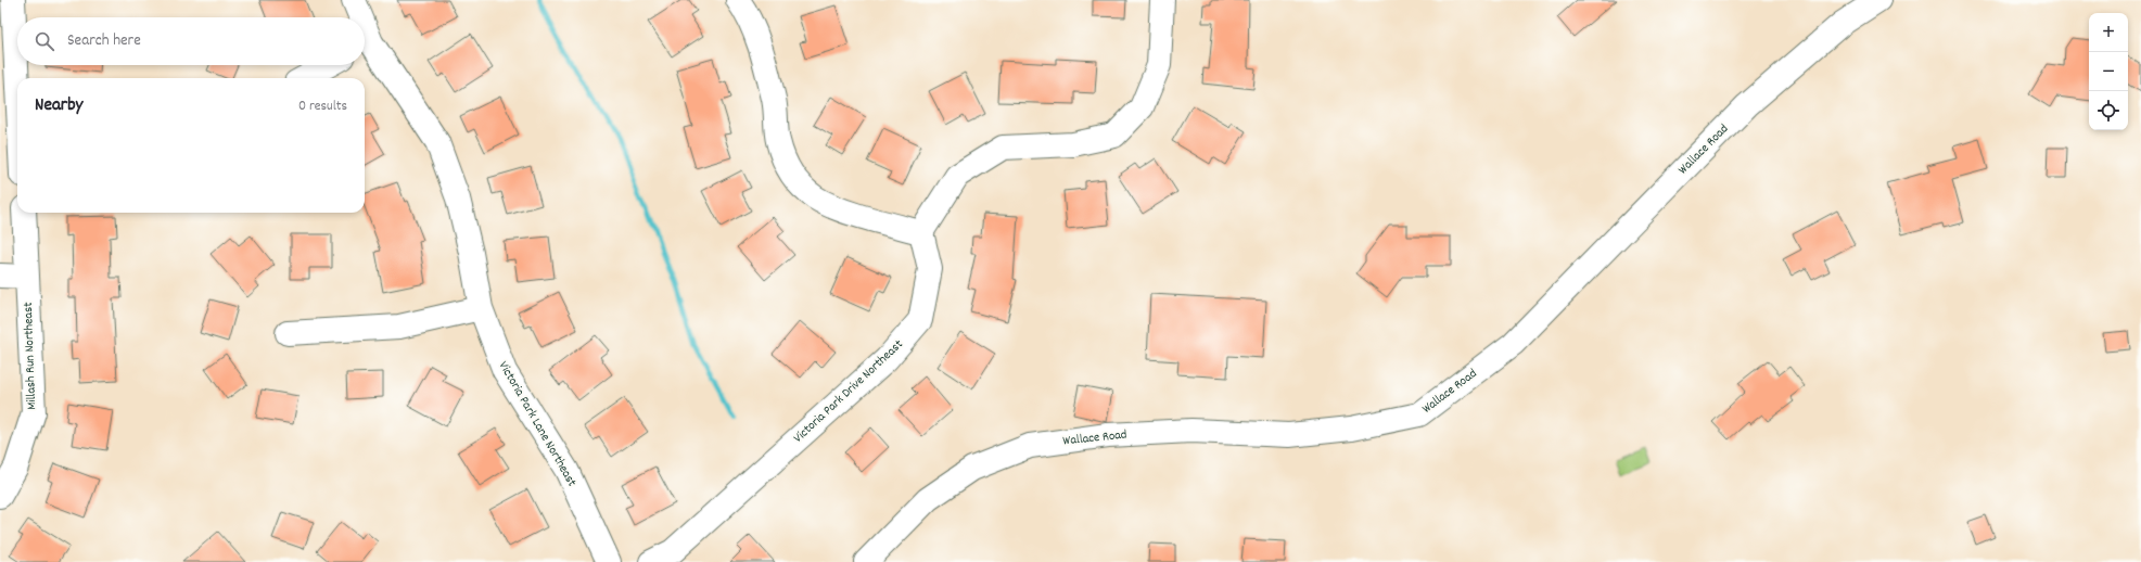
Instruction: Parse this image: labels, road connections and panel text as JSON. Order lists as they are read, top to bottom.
{
  "streets": {
    "street": [
      "Wallace Road",
      "Millash Run Northeast",
      "Victoria Park Drive Northeast",
      "Victoria Park Lane Northeast"
    ]
  },
  "page": {
    "map_buttons": ["+", "−"],
    "search": "Search here",
    "heading": ["Nearby", "0 results"]
  }
}
